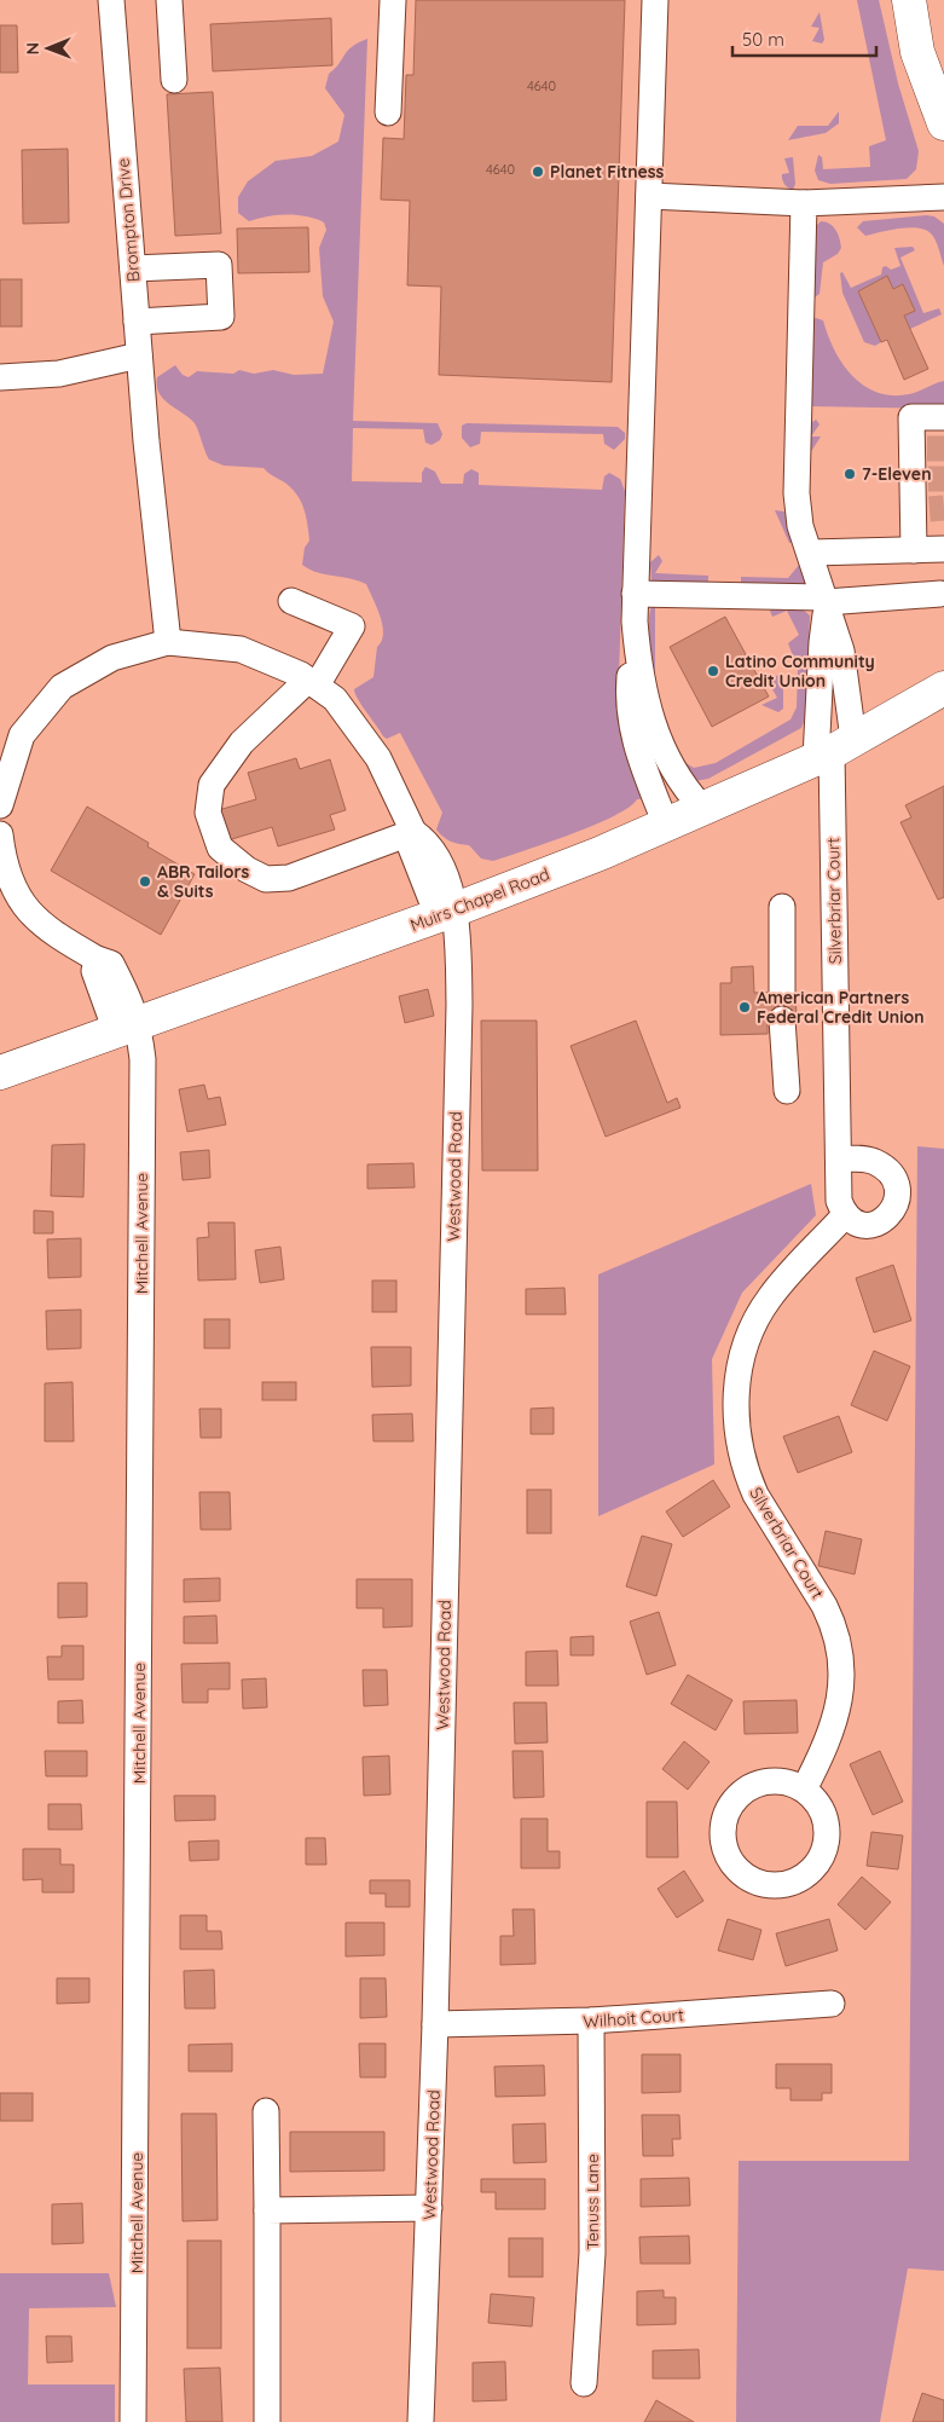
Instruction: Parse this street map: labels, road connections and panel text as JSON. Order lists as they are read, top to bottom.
{
  "streets": {
    "main road": ["Muirs Chapel Road"],
    "street": [
      "Brompton Drive",
      "Silverbriar Court",
      "Westwood Road",
      "Mitchell Avenue",
      "Wilhoit Court",
      "Tenuss Lane"
    ]
  },
  "crossings": [
    ["Muirs Chapel Road", "Silverbriar Court"],
    ["Muirs Chapel Road", "Westwood Road"],
    ["Muirs Chapel Road", "Mitchell Avenue"],
    ["Westwood Road", "Wilhoit Court"],
    ["Wilhoit Court", "Tenuss Lane"]
  ],
  "places": [
    "Planet Fitness",
    "7-Eleven",
    "Latino Community Credit Union",
    "ABR Tailors & Suits",
    "American Partners Federal Credit Union"
  ],
  "house_numbers": ["4640", "4640"],
  "scale_bar": "50 m",
  "north": "left"
}
